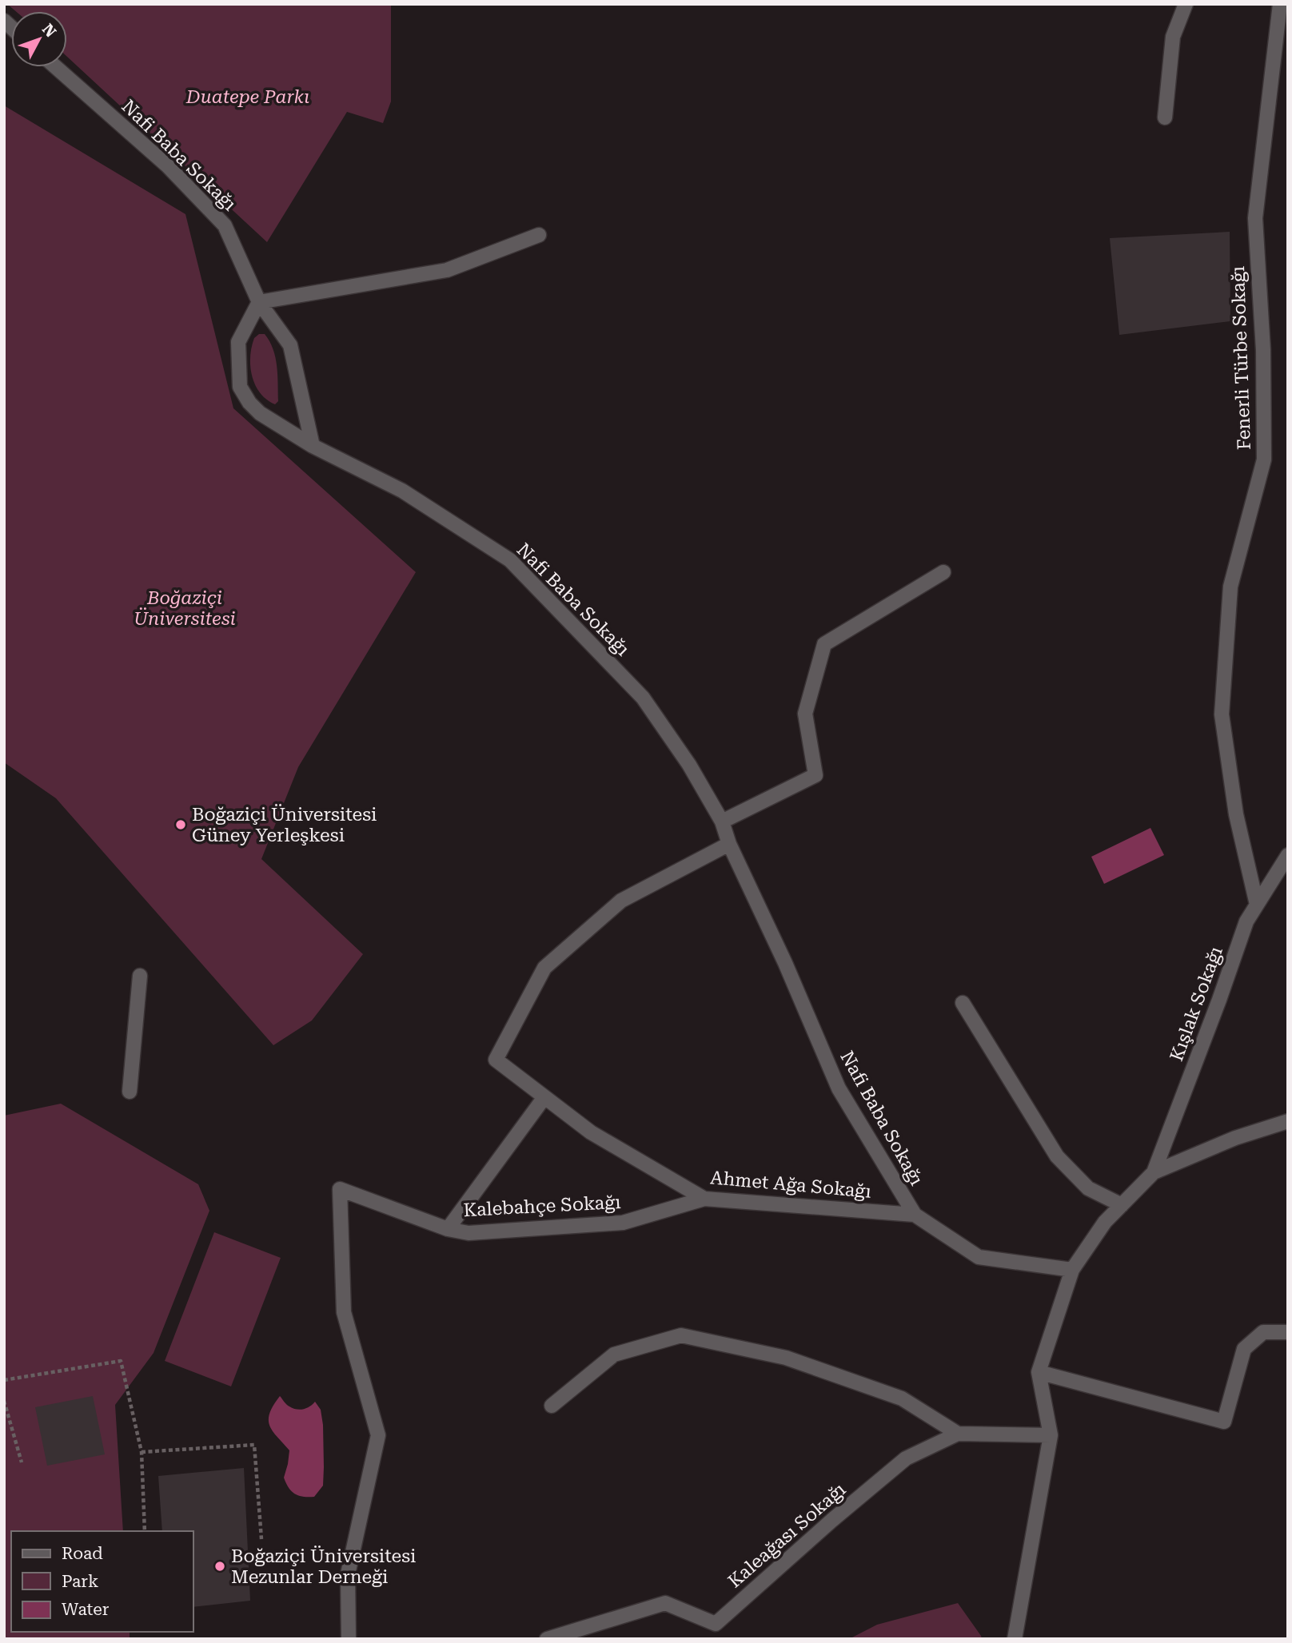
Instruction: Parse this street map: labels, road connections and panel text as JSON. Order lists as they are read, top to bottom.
{
  "streets": {
    "street": [
      "Nafi Baba Sokağı",
      "Fenerli Türbe Sokağı",
      "Kışlak Sokağı",
      "Ahmet Ağa Sokağı",
      "Kalebahçe Sokağı",
      "Kaleağası Sokağı"
    ]
  },
  "crossings": [
    ["Nafi Baba Sokağı", "Ahmet Ağa Sokağı"],
    ["Fenerli Türbe Sokağı", "Kışlak Sokağı"],
    ["Ahmet Ağa Sokağı", "Kalebahçe Sokağı"]
  ],
  "parks": ["Duatepe Parkı", "Boğaziçi Üniversitesi"],
  "places": ["Boğaziçi Üniversitesi Güney Yerleşkesi", "Boğaziçi Üniversitesi Mezunlar Derneği"],
  "legend": ["Road", "Park", "Water"],
  "north": "top right"
}
